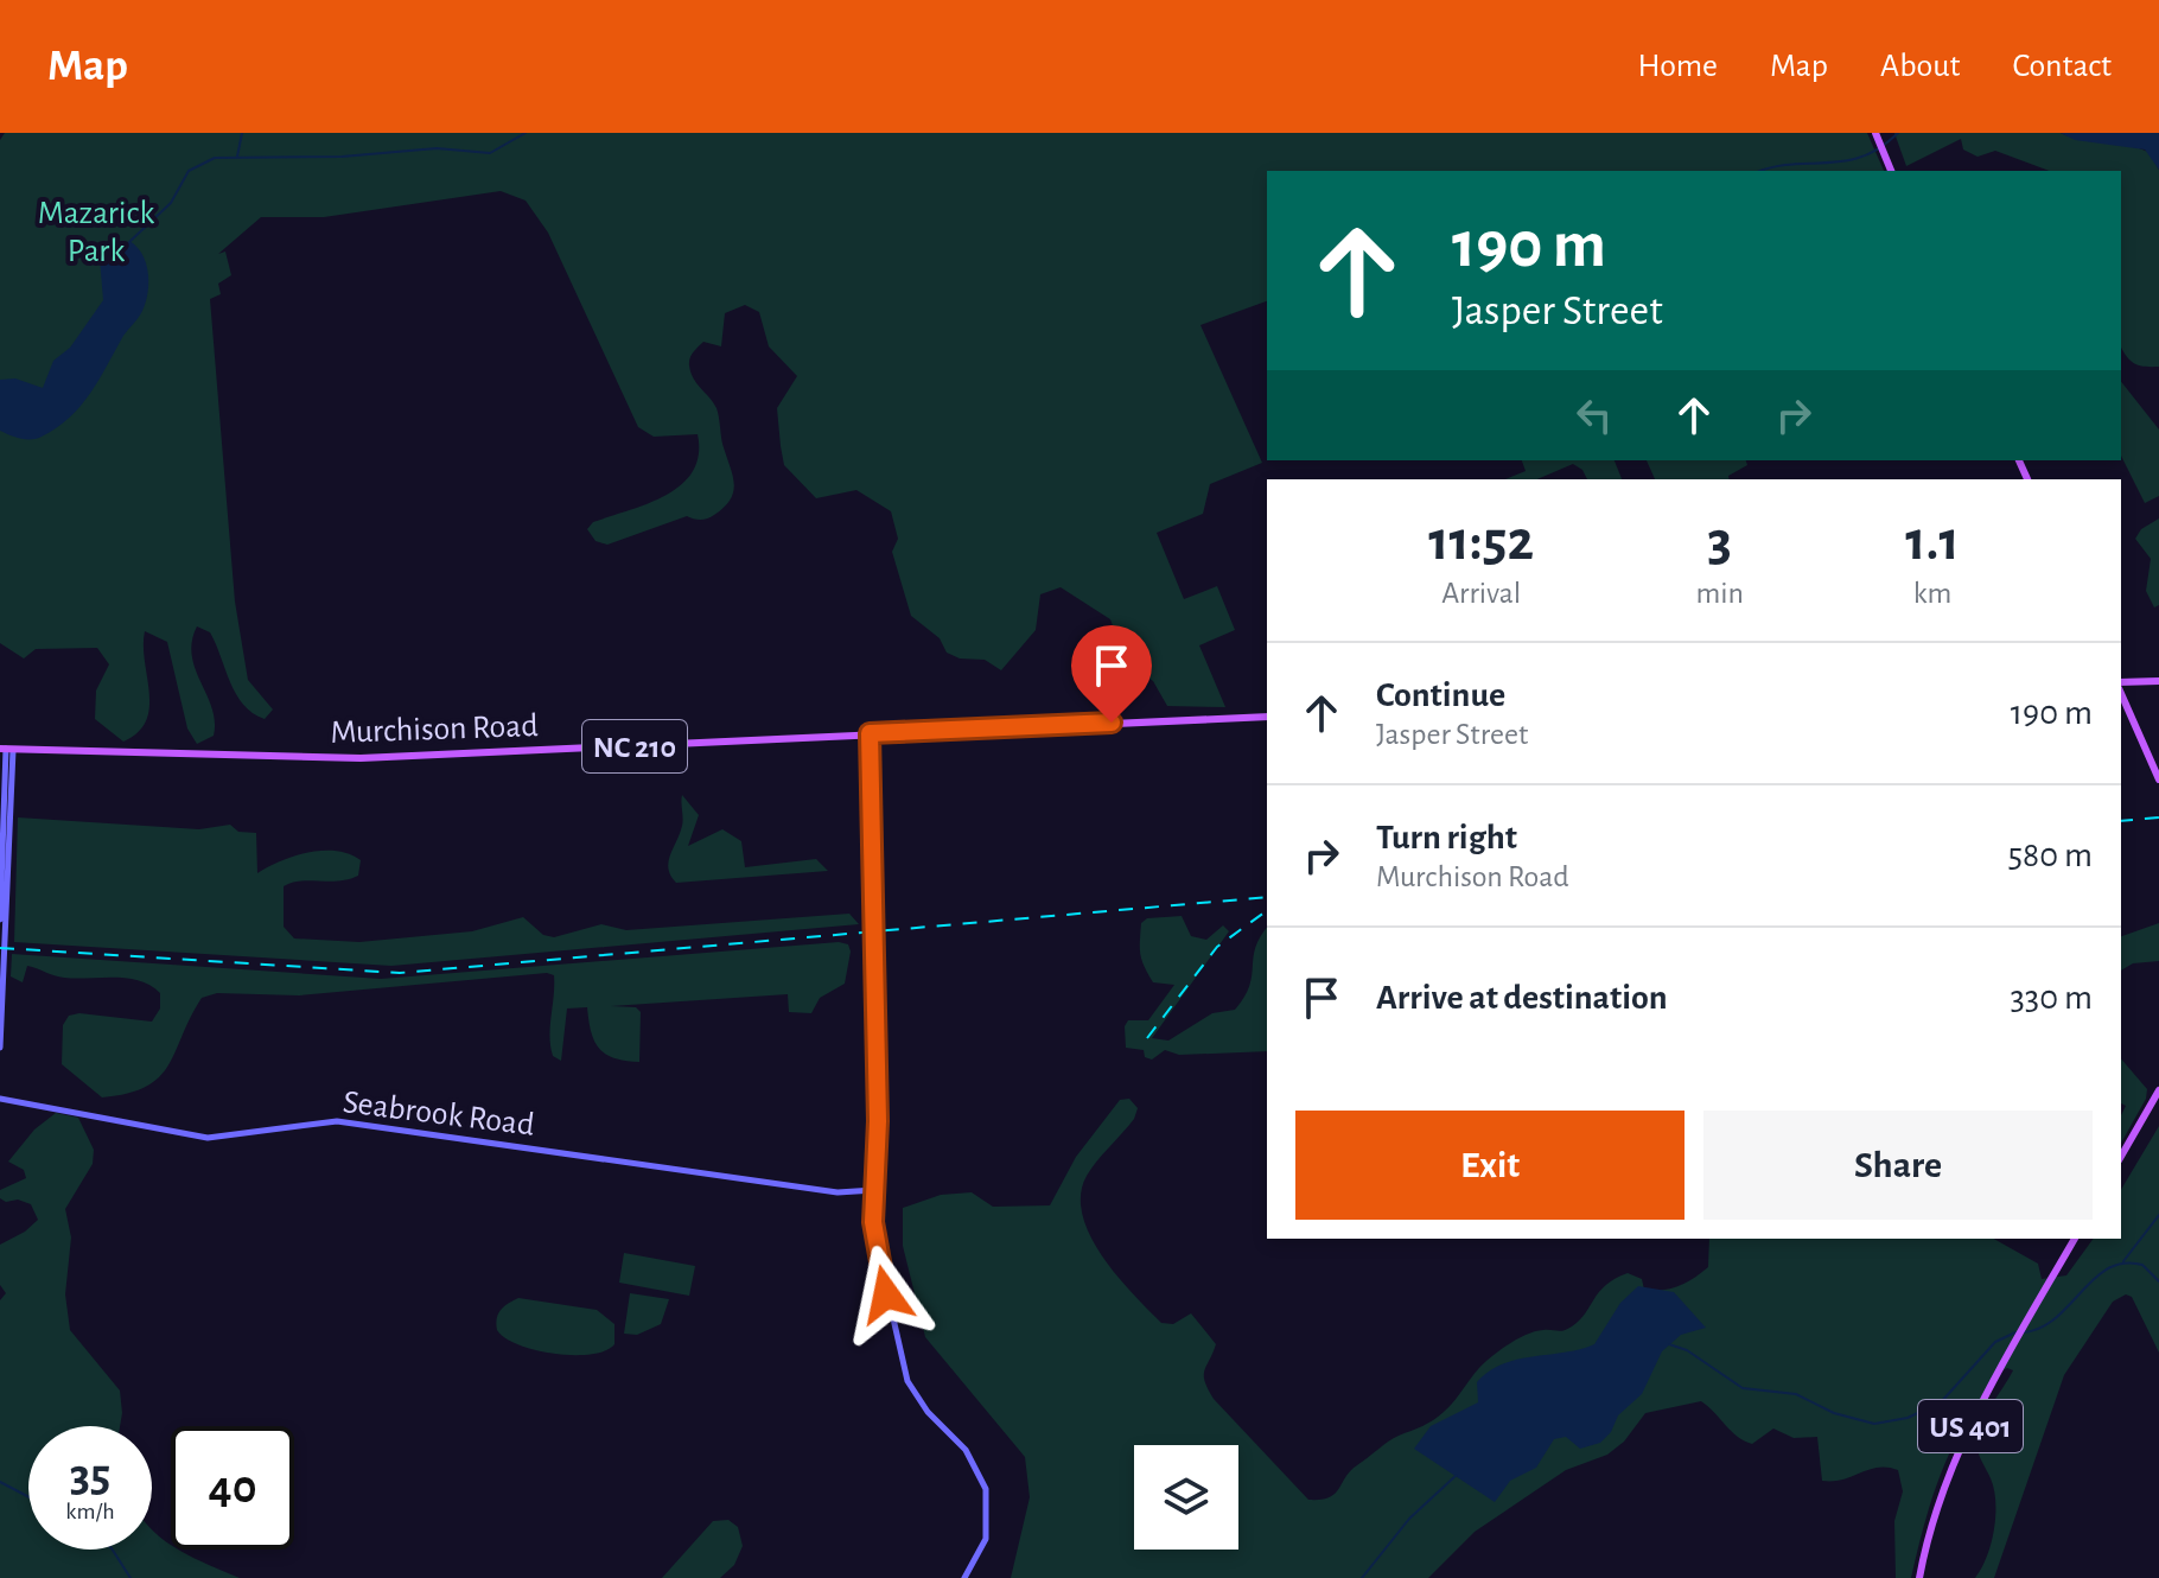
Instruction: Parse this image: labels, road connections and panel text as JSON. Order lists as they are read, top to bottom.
{
  "streets": {
    "main road": ["Murchison Road", "NC 210", "US 401"],
    "street": ["Seabrook Road"]
  },
  "parks": ["Mazarick Park"],
  "page": {
    "header": "Map",
    "nav": [
      "Home",
      "Map",
      "About",
      "Contact"
    ],
    "turn": ["190 m", "Jasper Street"],
    "eta": [
      "11:52",
      "Arrival",
      "3",
      "min",
      "1.1",
      "km"
    ],
    "list": [
      {
        "name": "Continue",
        "note": "Jasper Street",
        "value": "190 m"
      },
      {
        "name": "Turn right",
        "note": "Murchison Road",
        "value": "580 m"
      },
      {
        "name": "Arrive at destination",
        "value": "330 m"
      }
    ],
    "buttons": ["Exit", "Share"],
    "speed": "35 km/h",
    "limit": "40"
  }
}
